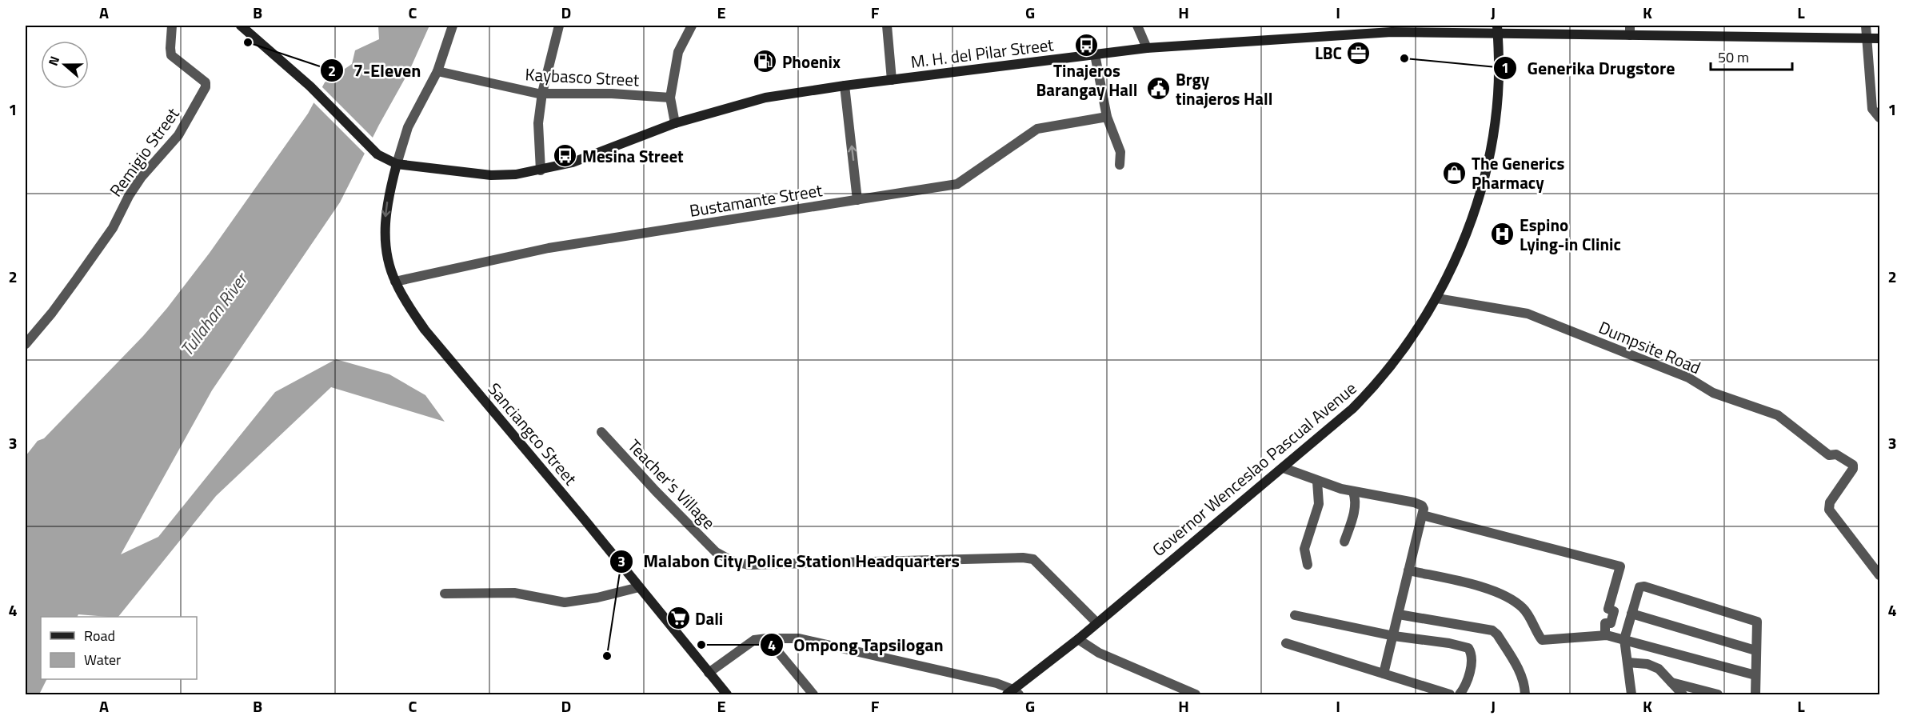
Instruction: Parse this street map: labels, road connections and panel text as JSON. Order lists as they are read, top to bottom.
{
  "streets": {
    "main road": ["M. H. del Pilar Street", "Sanciangco Street", "Governor Wenceslao Pascual Avenue"],
    "street": [
      "Kaybasco Street",
      "Remigio Street",
      "Bustamante Street",
      "Dumpsite Road",
      "Teacher's Village"
    ]
  },
  "crossings": [
    ["M. H. del Pilar Street", "Sanciangco Street"],
    ["M. H. del Pilar Street", "Governor Wenceslao Pascual Avenue"],
    ["Bustamante Street", "Sanciangco Street"],
    ["Dumpsite Road", "Governor Wenceslao Pascual Avenue"],
    ["Governor Wenceslao Pascual Avenue", "Teacher's Village"]
  ],
  "water": ["Tullahan River"],
  "places": {
    "other": [
      "7-Eleven",
      "Generika Drugstore",
      "Ompong Tapsilogan",
      "Malabon City Police Station Headquarters"
    ],
    "bus stop": ["Tinajeros Barangay Hall", "Mesina Street"],
    "office": ["LBC"],
    "fuel station": ["Phoenix"],
    "public building": ["Brgy tinajeros Hall"],
    "shop": ["The Generics Pharmacy"],
    "hospital": ["Espino Lying-in Clinic"],
    "supermarket": ["Dali"]
  },
  "legend": ["Road", "Water"],
  "scale_bar": "50 m",
  "north": "left",
  "grid": {
    "columns": [
      "A",
      "B",
      "C",
      "D",
      "E",
      "F",
      "G",
      "H",
      "I",
      "J",
      "K",
      "L"
    ],
    "rows": [
      "1",
      "2",
      "3",
      "4"
    ]
  }
}
